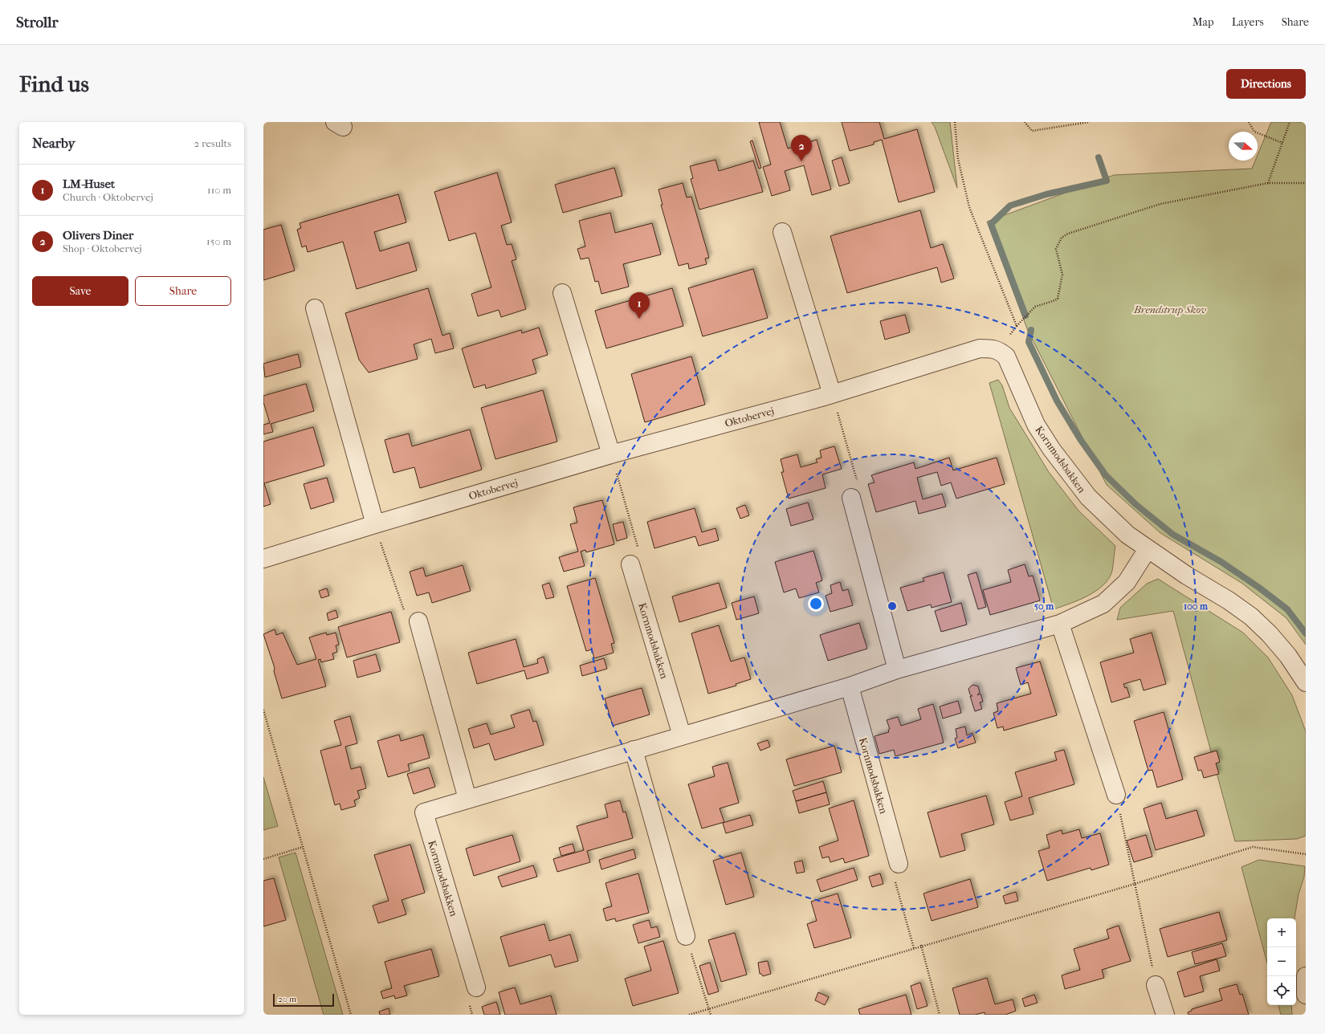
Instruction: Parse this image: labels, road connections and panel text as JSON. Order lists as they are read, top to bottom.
{
  "streets": {
    "street": ["Oktobervej", "Kornmodsbakken"]
  },
  "crossings": [
    ["Oktobervej", "Kornmodsbakken"]
  ],
  "parks": ["Brendstrup Skov"],
  "scale_bar": "20 m",
  "north": "right",
  "page": {
    "header": "Strollr",
    "nav": ["Map", "Layers", "Share"],
    "buttons": [
      "Directions",
      ["Save", "Share"]
    ],
    "title": "Find us",
    "heading": ["Nearby", "2 results"],
    "pins": ["2", "1"],
    "list": [
      {
        "mark": "1",
        "name": "LM-Huset",
        "note": "Church · Oktobervej",
        "value": "110 m"
      },
      {
        "mark": "2",
        "name": "Olivers Diner",
        "note": "Shop · Oktobervej",
        "value": "150 m"
      }
    ],
    "map_buttons": ["+", "−"],
    "scale": "20 m"
  },
  "rings": ["50 m", "100 m"]
}
